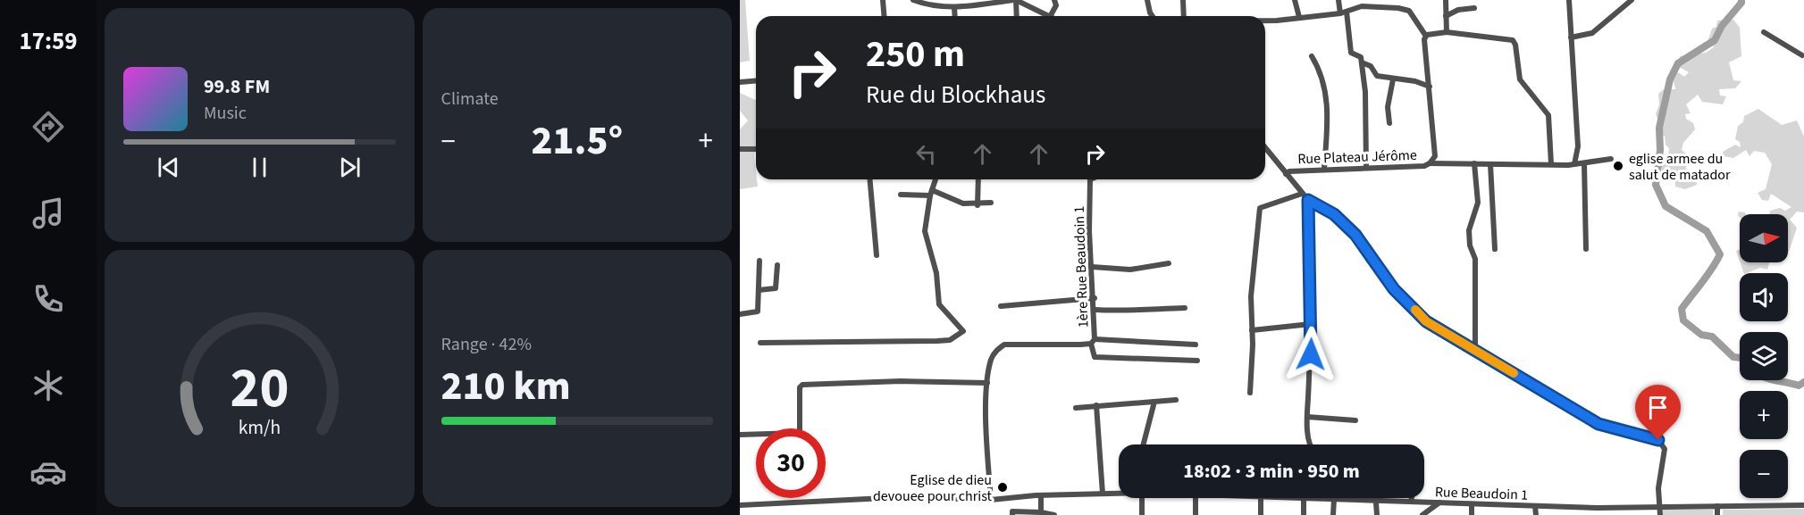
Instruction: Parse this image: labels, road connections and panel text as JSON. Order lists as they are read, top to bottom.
{
  "streets": {
    "street": ["Rue Plateau Jérôme", "1ère Rue Beaudoin 1", "Rue Beaudoin 1"]
  },
  "crossings": [
    ["1ère Rue Beaudoin 1", "Rue Beaudoin 1"]
  ],
  "places": ["eglise armee du salut de matador", "Eglise de dieu devouee pour christ"],
  "north": "right",
  "page": {
    "tabs": "17:59",
    "tile": [
      "Climate",
      ["Range · 42%", "210 km"]
    ],
    "turn": ["250 m", "Rue du Blockhaus"],
    "song": ["99.8 FM", "Music"],
    "heat": ["−", "21.5°", "+"],
    "map_buttons": ["+", "−"],
    "limit": "30",
    "trip": "18:02 · 3 min · 950 m",
    "gauge": ["20", "km/h"]
  }
}
